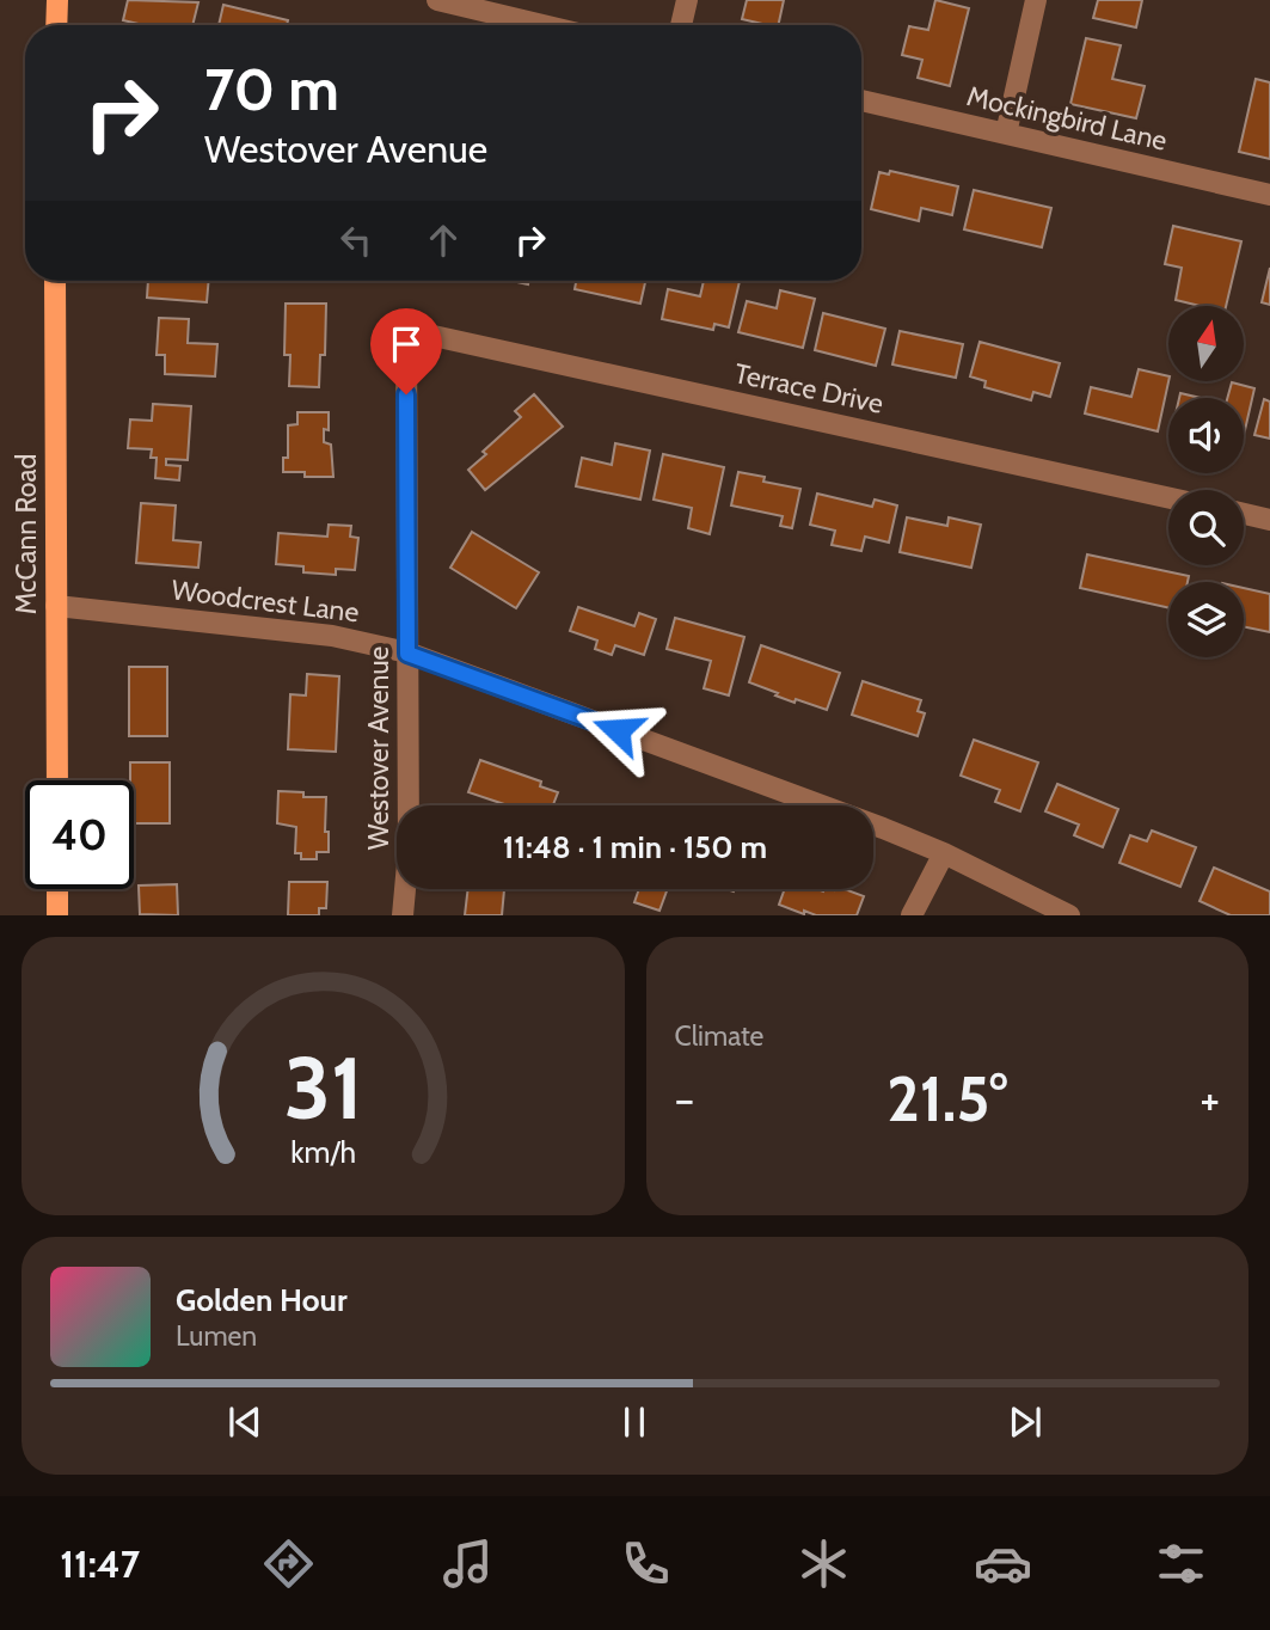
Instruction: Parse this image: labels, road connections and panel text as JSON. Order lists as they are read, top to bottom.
{
  "streets": {
    "main road": ["McCann Road"],
    "street": [
      "Mockingbird Lane",
      "Terrace Drive",
      "Woodcrest Lane",
      "Westover Avenue"
    ]
  },
  "crossings": [
    ["Terrace Drive", "Westover Avenue"],
    ["McCann Road", "Woodcrest Lane"],
    ["Woodcrest Lane", "Westover Avenue"]
  ],
  "north": "top",
  "page": {
    "turn": ["70 m", "Westover Avenue"],
    "limit": "40",
    "trip": "11:48 · 1 min · 150 m",
    "tile": "Climate",
    "heat": ["−", "21.5°", "+"],
    "song": ["Golden Hour", "Lumen"],
    "tabs": "11:47",
    "gauge": ["31", "km/h"]
  }
}
